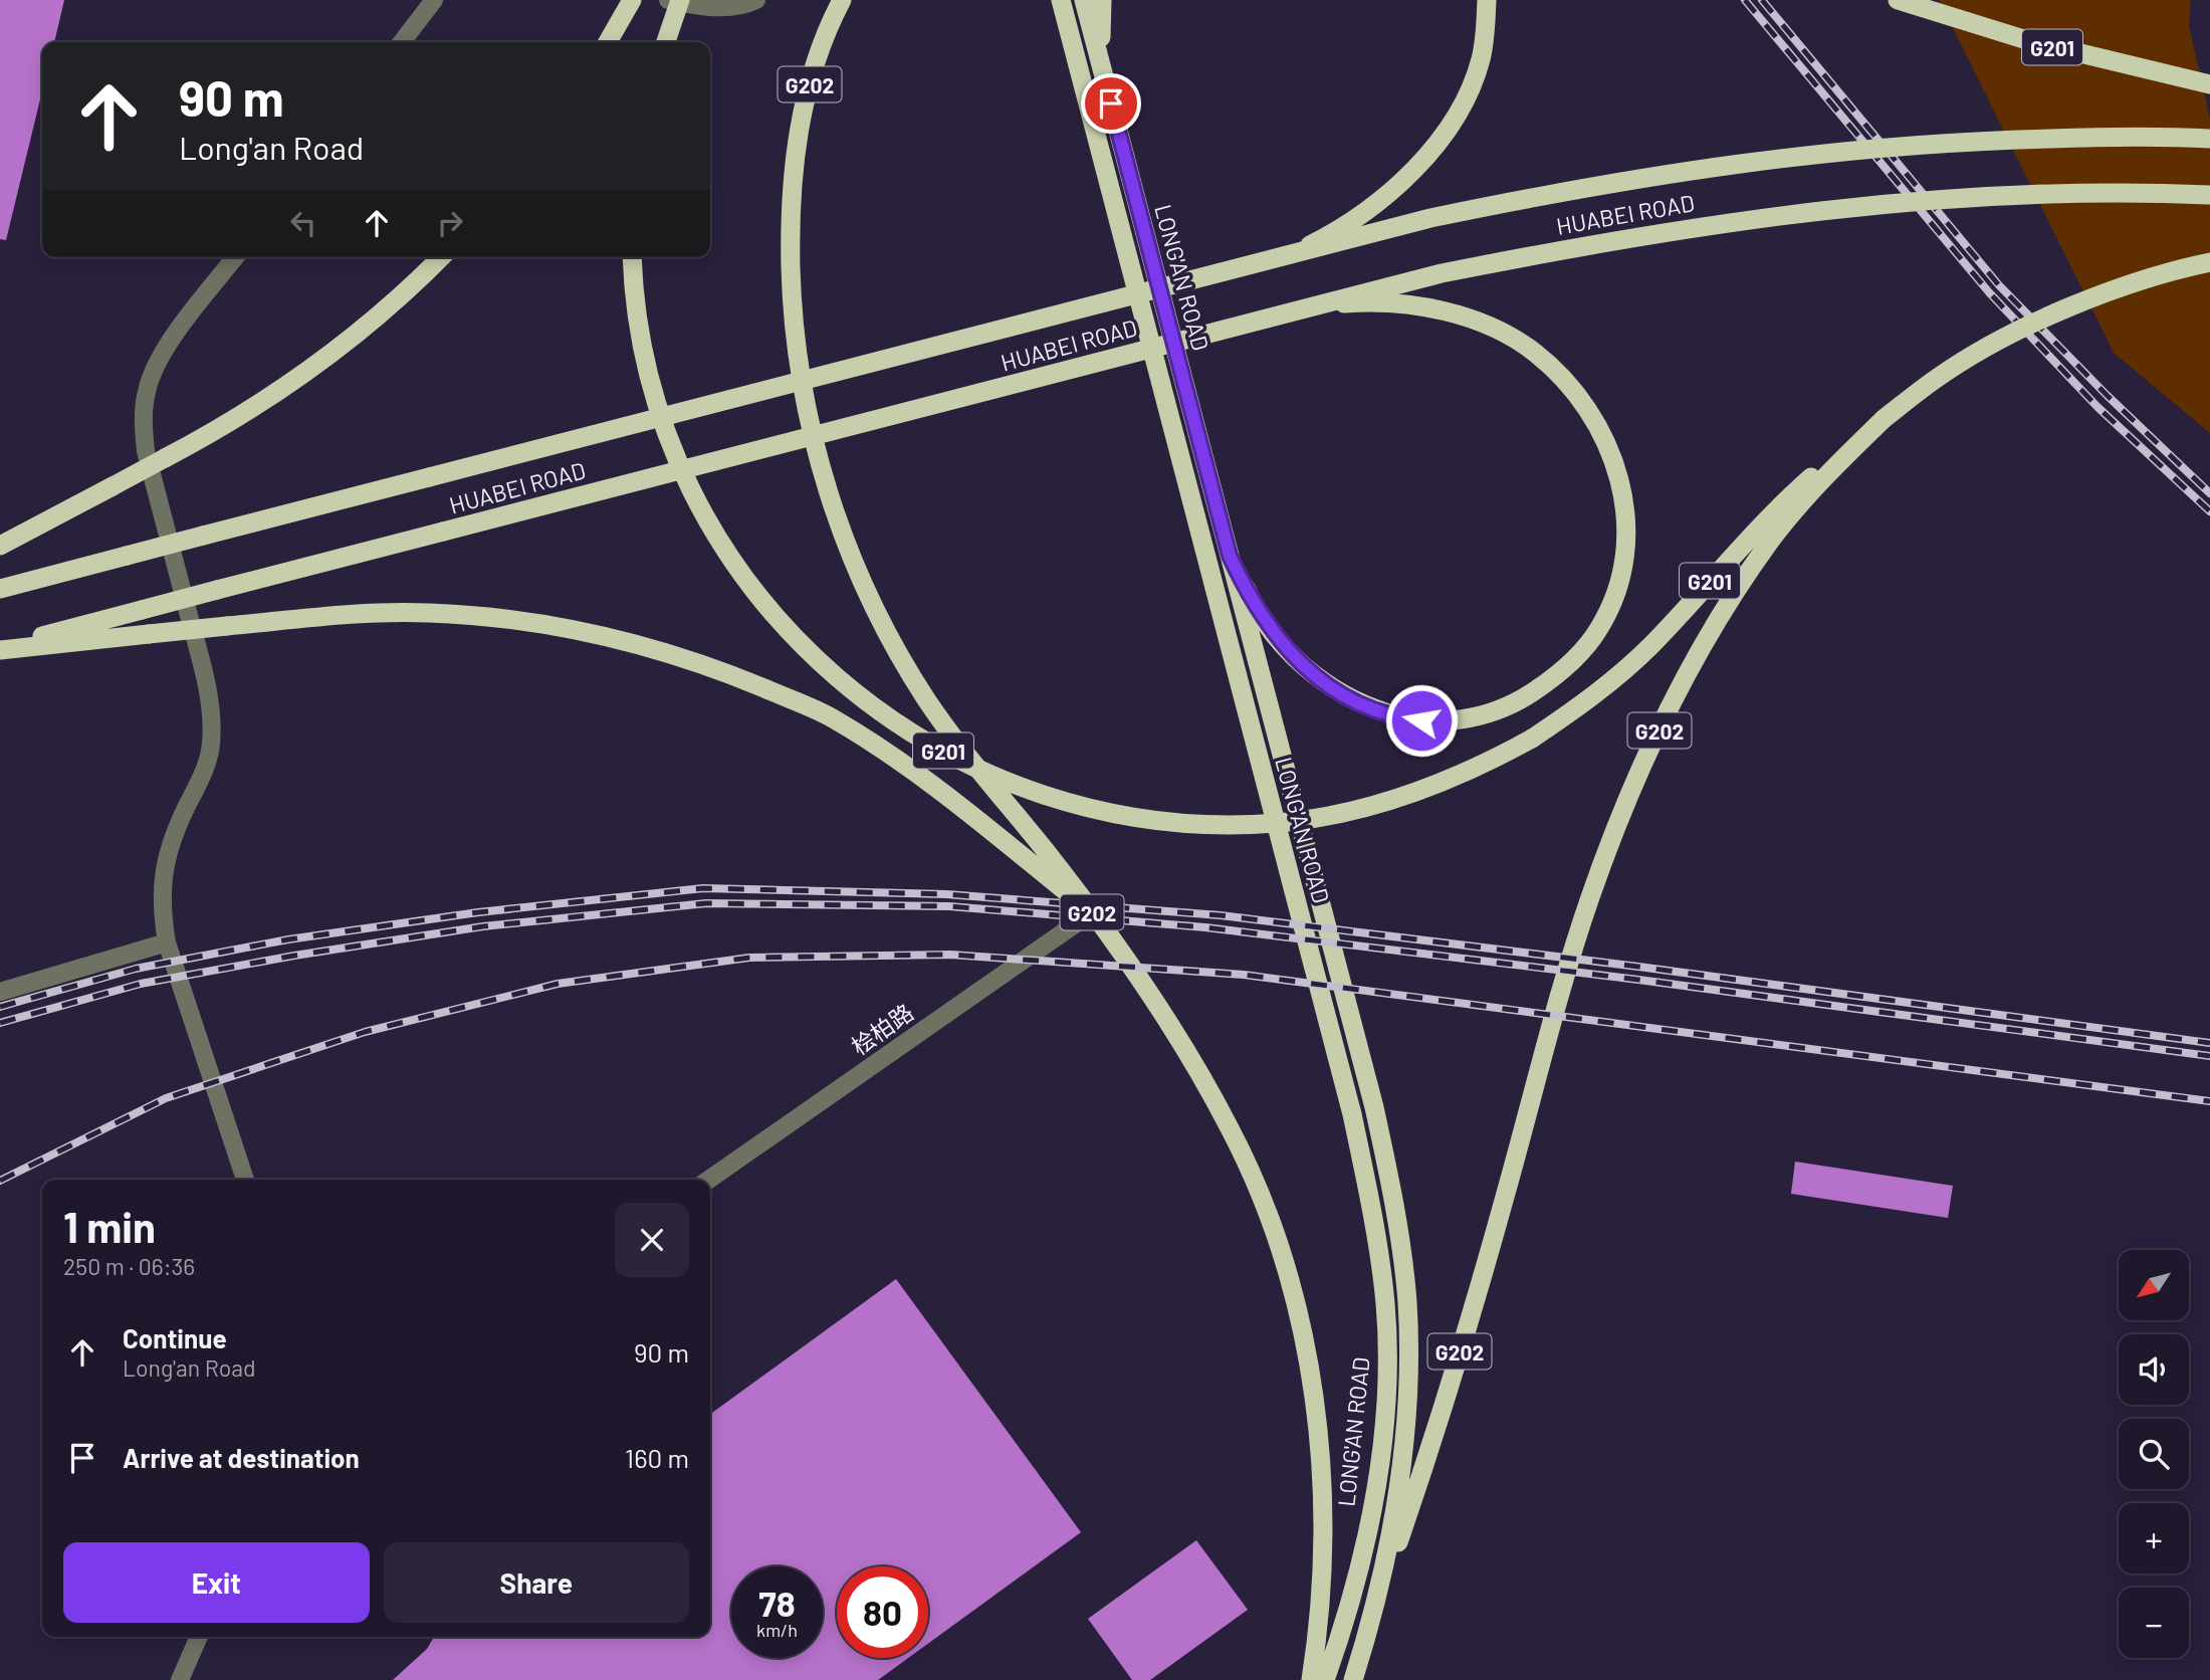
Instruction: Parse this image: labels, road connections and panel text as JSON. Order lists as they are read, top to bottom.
{
  "streets": {
    "highway": [
      "G201",
      "G202",
      "HUABEI ROAD",
      "LONG'AN ROAD"
    ],
    "street": ["桧柏路"]
  },
  "crossings": [
    ["G201", "G202"],
    ["G202", "LONG'AN ROAD"],
    ["G202", "桧柏路"]
  ],
  "north": "bottom left",
  "page": {
    "turn": ["90 m", "Long'an Road"],
    "heading": ["1 min", "250 m · 06:36"],
    "map_buttons": ["+", "−"],
    "list": [
      {
        "name": "Continue",
        "note": "Long'an Road",
        "value": "90 m"
      },
      {
        "name": "Arrive at destination",
        "value": "160 m"
      }
    ],
    "buttons": ["Exit", "Share"],
    "speed": "78 km/h",
    "limit": "80"
  }
}
